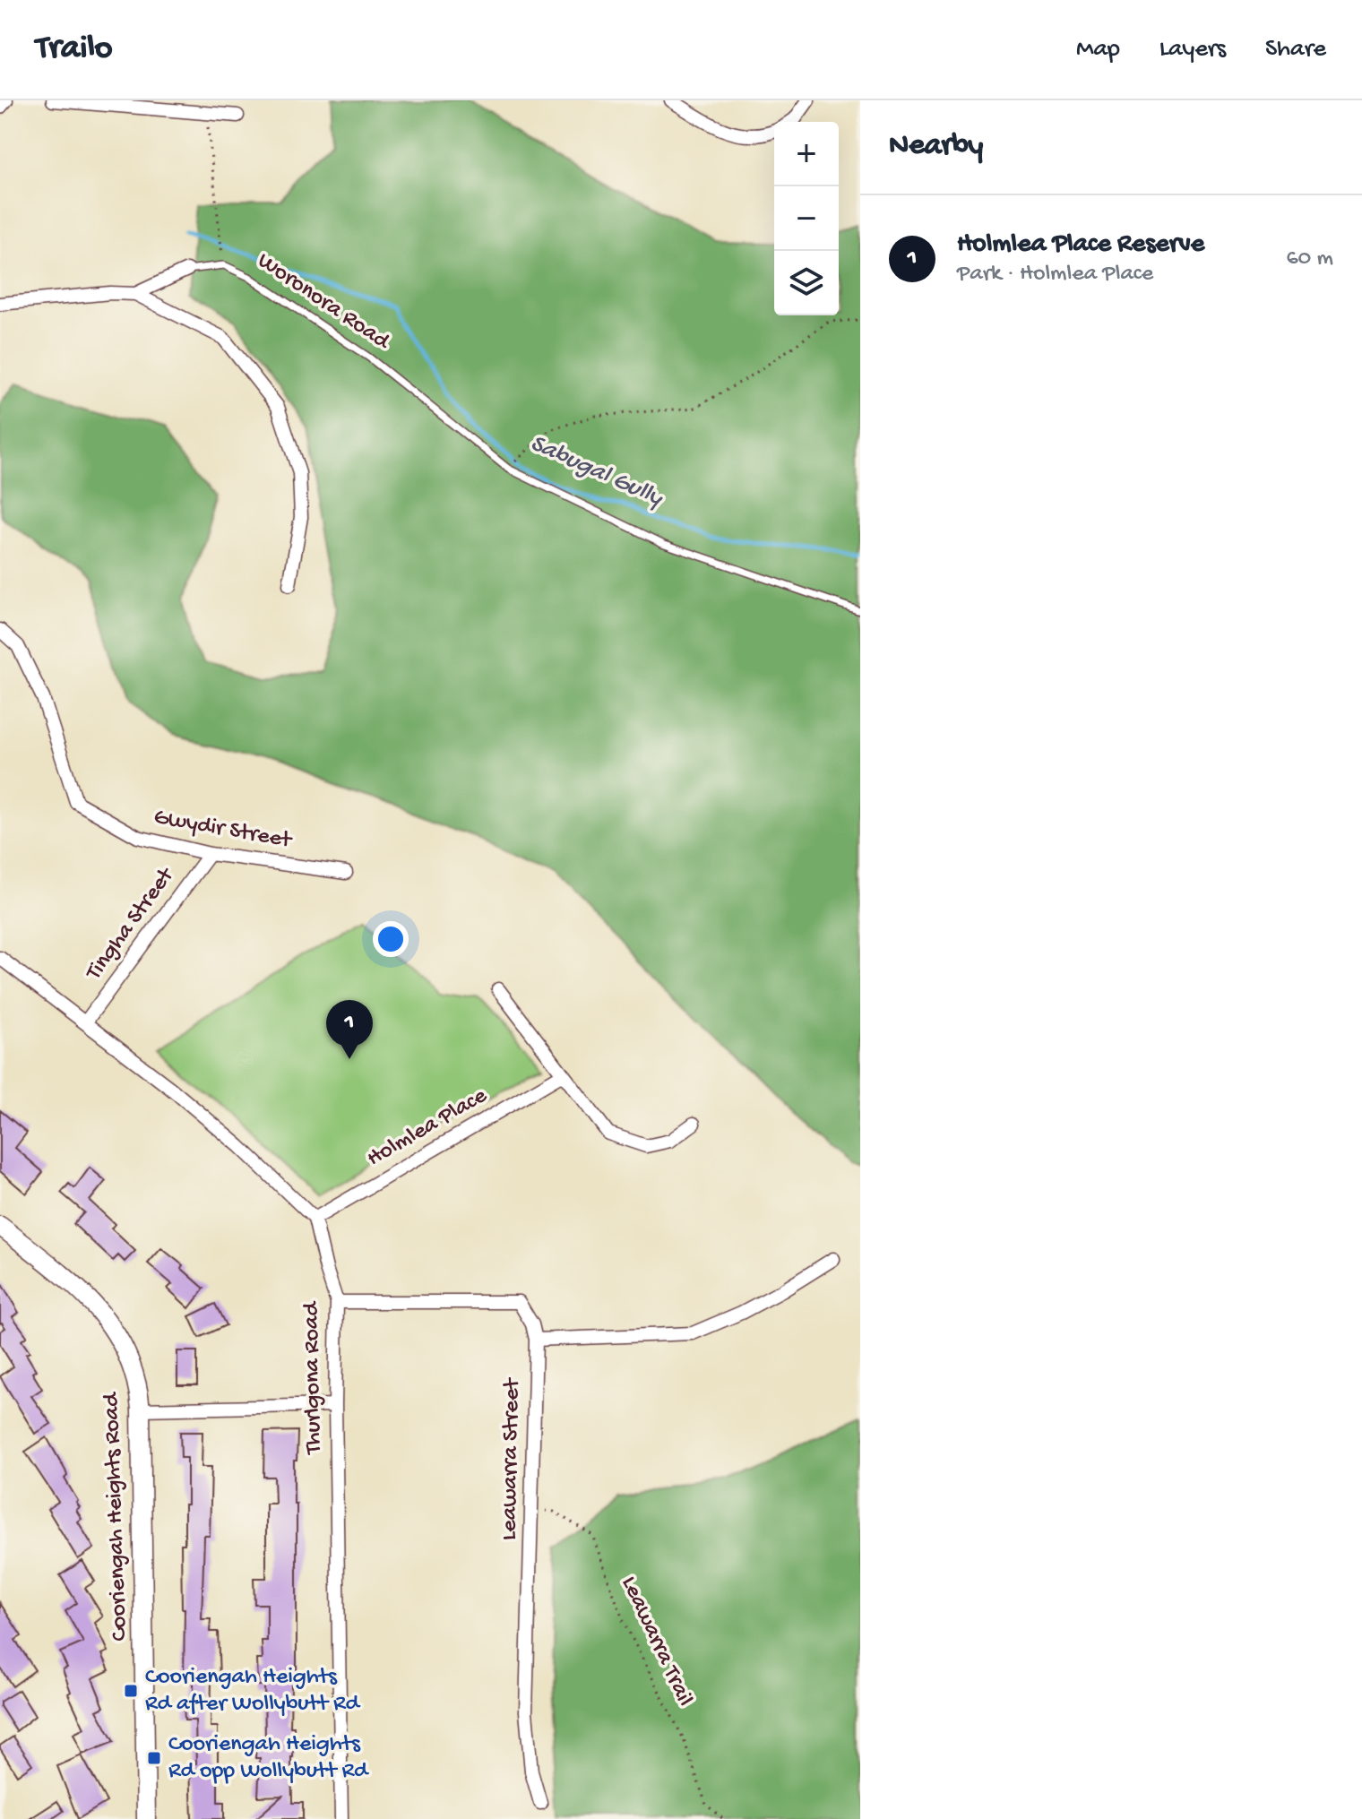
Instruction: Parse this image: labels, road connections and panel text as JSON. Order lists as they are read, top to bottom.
{
  "streets": {
    "street": [
      "Woronora Road",
      "Gwydir Street",
      "Tingha Street",
      "Holmlea Place",
      "Thurlgona Road",
      "Leawarra Street",
      "Cooriengah Heights Road"
    ],
    "path": ["Leawarra Trail"]
  },
  "crossings": [
    ["Gwydir Street", "Tingha Street"],
    ["Holmlea Place", "Thurlgona Road"],
    ["Thurlgona Road", "Leawarra Street"],
    ["Leawarra Street", "Leawarra Trail"]
  ],
  "water": ["Sabugal Gully"],
  "places": {
    "transit": ["Cooriengah Heights Rd after Wollybutt Rd", "Cooriengah Heights Rd opp Wollybutt Rd"]
  },
  "page": {
    "header": "Trailo",
    "nav": ["Map", "Layers", "Share"],
    "heading": "Nearby",
    "map_buttons": ["+", "−"],
    "list": [
      {
        "mark": "1",
        "name": "Holmlea Place Reserve",
        "note": "Park · Holmlea Place",
        "value": "60 m"
      }
    ],
    "pins": "1"
  }
}
